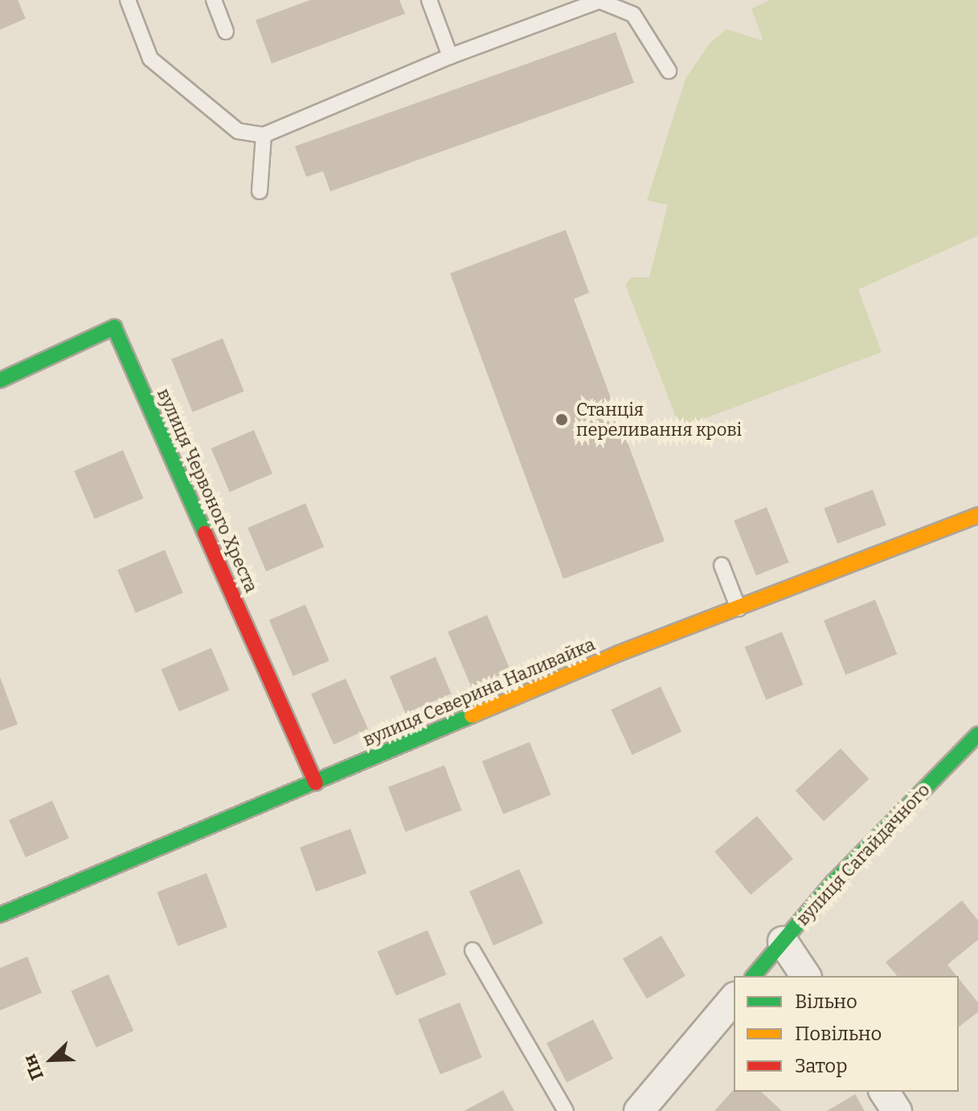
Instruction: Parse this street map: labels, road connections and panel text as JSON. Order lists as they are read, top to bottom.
{
  "streets": {
    "street": ["вулиця Червоного Хреста", "вулиця Северина Наливайка", "вулиця Сагайдачного"]
  },
  "crossings": [
    ["вулиця Червоного Хреста", "вулиця Северина Наливайка"]
  ],
  "places": ["Станція переливання крові"],
  "legend": ["Вільно", "Повільно", "Затор"],
  "north": "bottom left"
}
